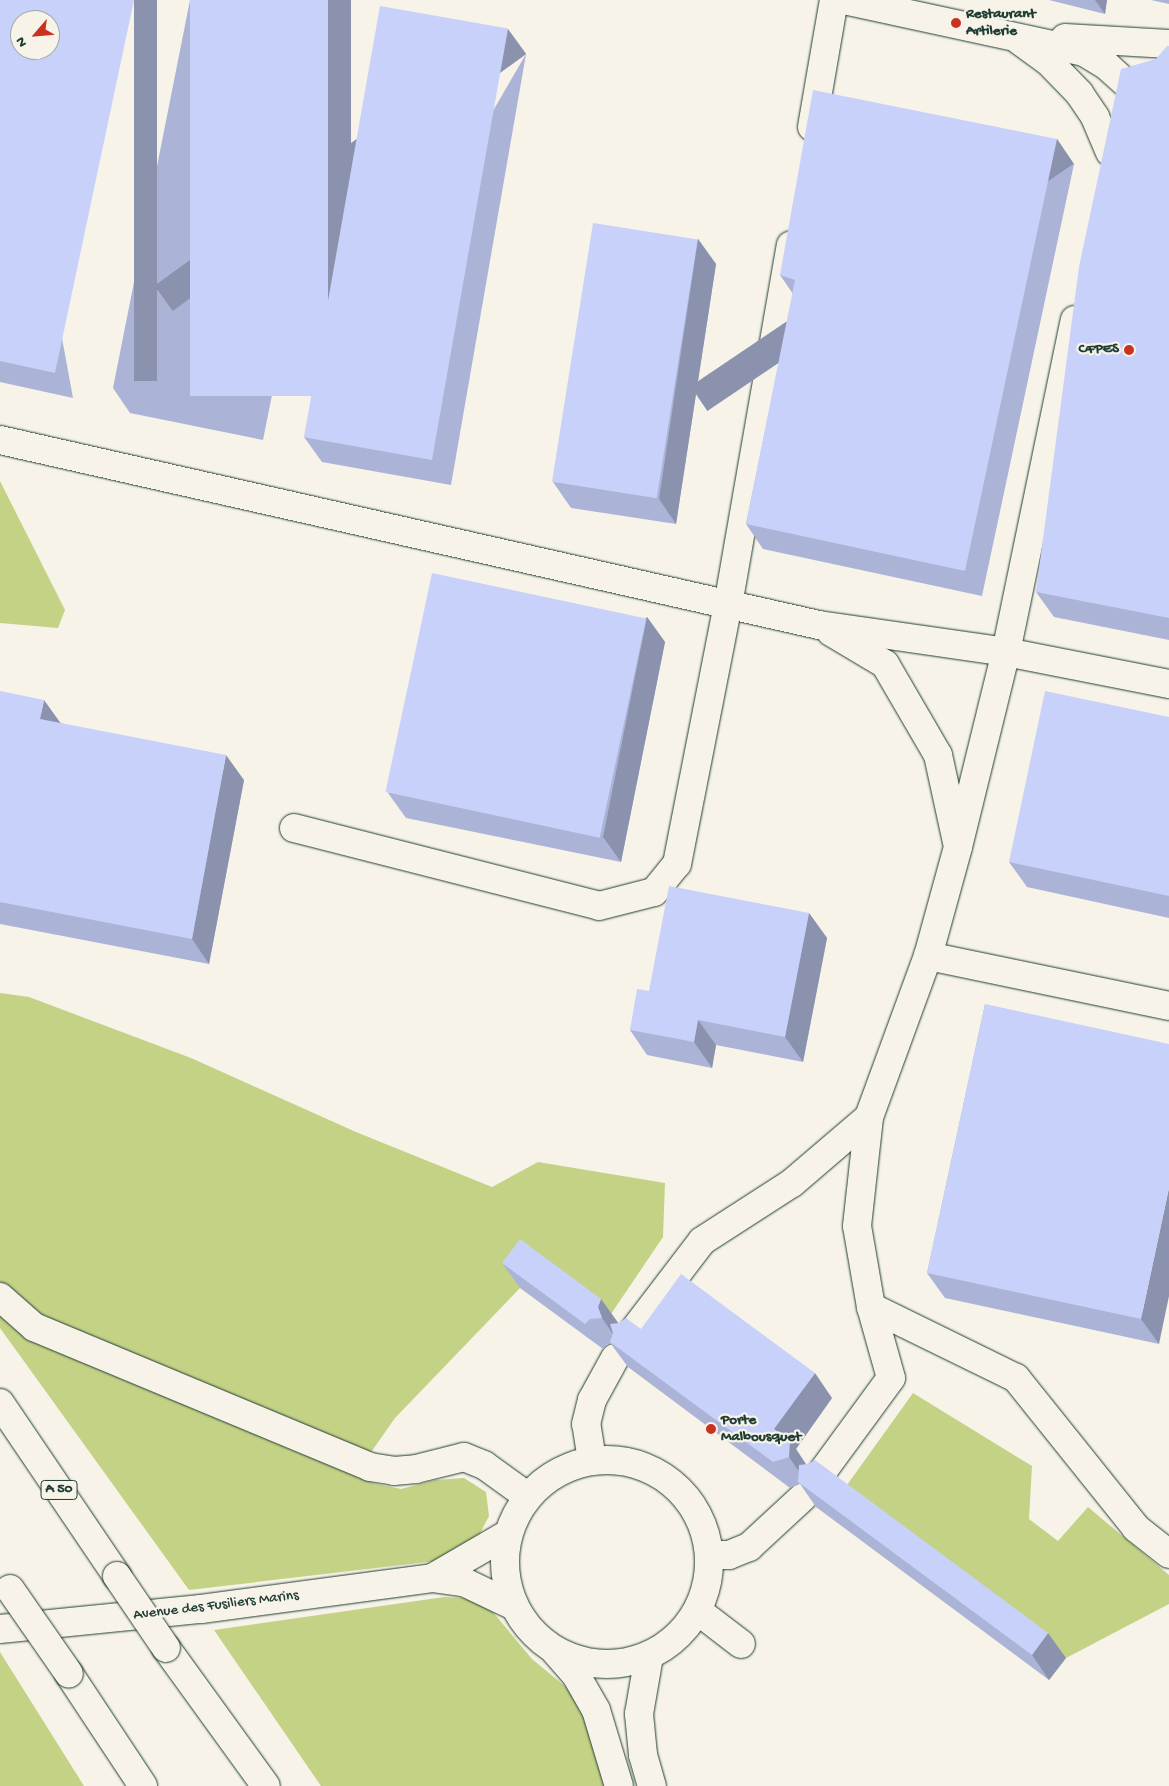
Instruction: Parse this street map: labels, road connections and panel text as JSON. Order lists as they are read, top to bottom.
{
  "streets": {
    "main road": ["A 50", "Avenue des Fusiliers Marins"]
  },
  "places": ["Restaurant Artilerie", "CFPES", "Porte Malbousquet"],
  "north": "bottom left"
}
